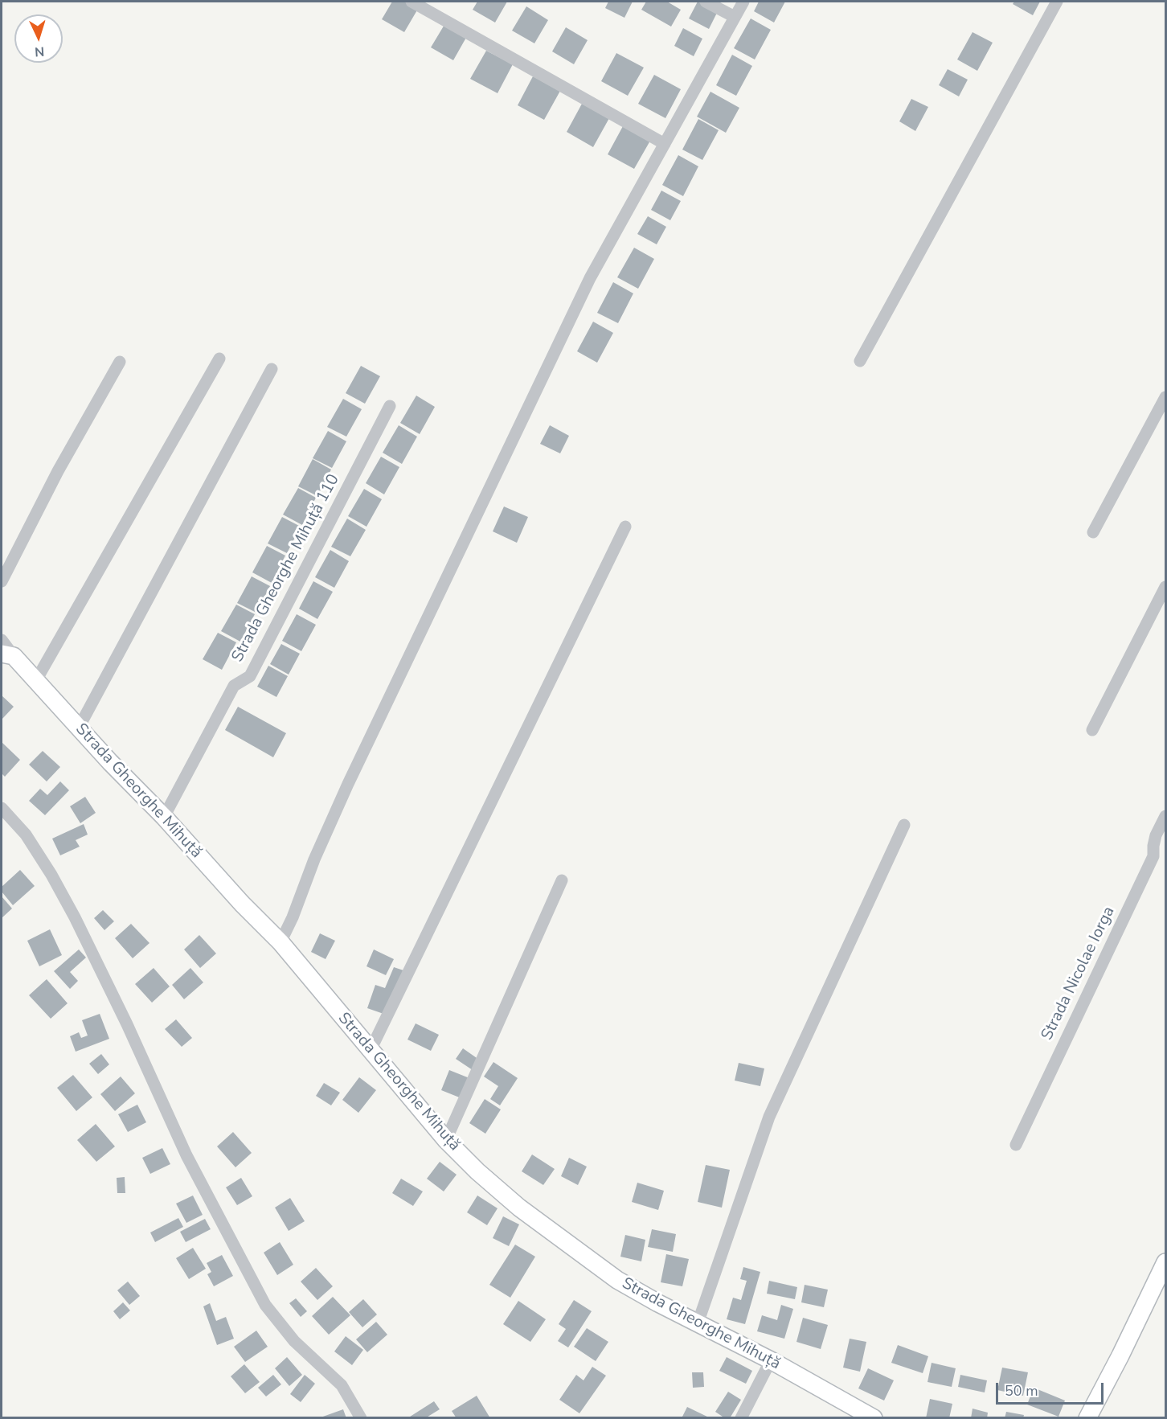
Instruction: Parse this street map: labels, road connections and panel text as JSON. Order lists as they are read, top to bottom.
{
  "streets": {
    "street": ["Strada Gheorghe Mihuță 110", "Strada Gheorghe Mihuță", "Strada Nicolae Iorga"]
  },
  "crossings": [
    ["Strada Gheorghe Mihuță 110", "Strada Gheorghe Mihuță"]
  ],
  "scale_bar": "50 m",
  "north": "bottom"
}
